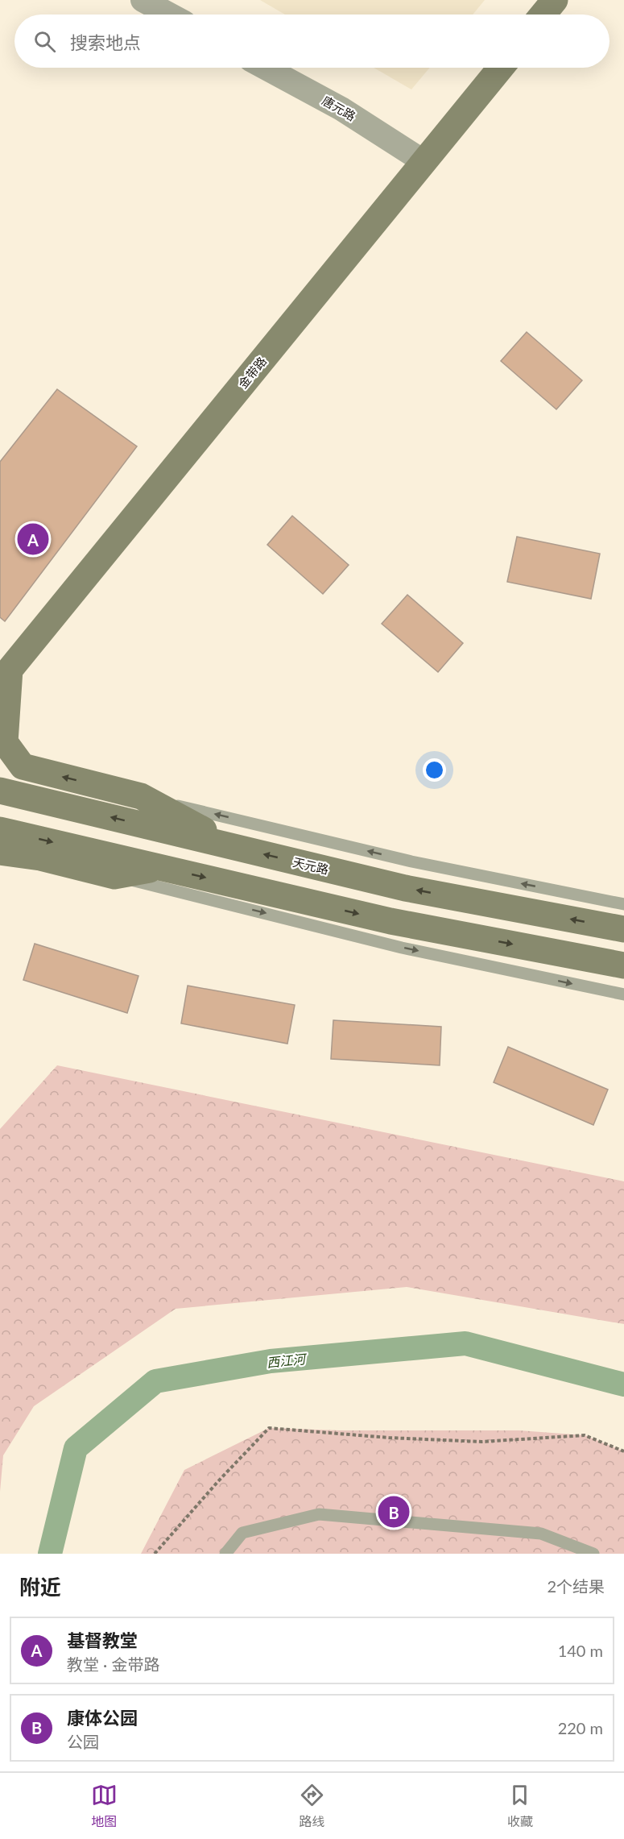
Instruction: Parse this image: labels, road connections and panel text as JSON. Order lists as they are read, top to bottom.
{
  "streets": {
    "main road": ["金带路", "天元路"],
    "street": ["唐元路"]
  },
  "crossings": [
    ["唐元路", "金带路"]
  ],
  "water": ["西江河"],
  "page": {
    "search": "搜索地点",
    "pins": ["A", "B"],
    "heading": ["附近", "2个结果"],
    "list": [
      {
        "mark": "A",
        "name": "基督教堂",
        "note": "教堂 · 金带路",
        "value": "140 m"
      },
      {
        "mark": "B",
        "name": "康体公园",
        "note": "公园",
        "value": "220 m"
      }
    ],
    "nav": ["地图", "路线", "收藏"]
  }
}
